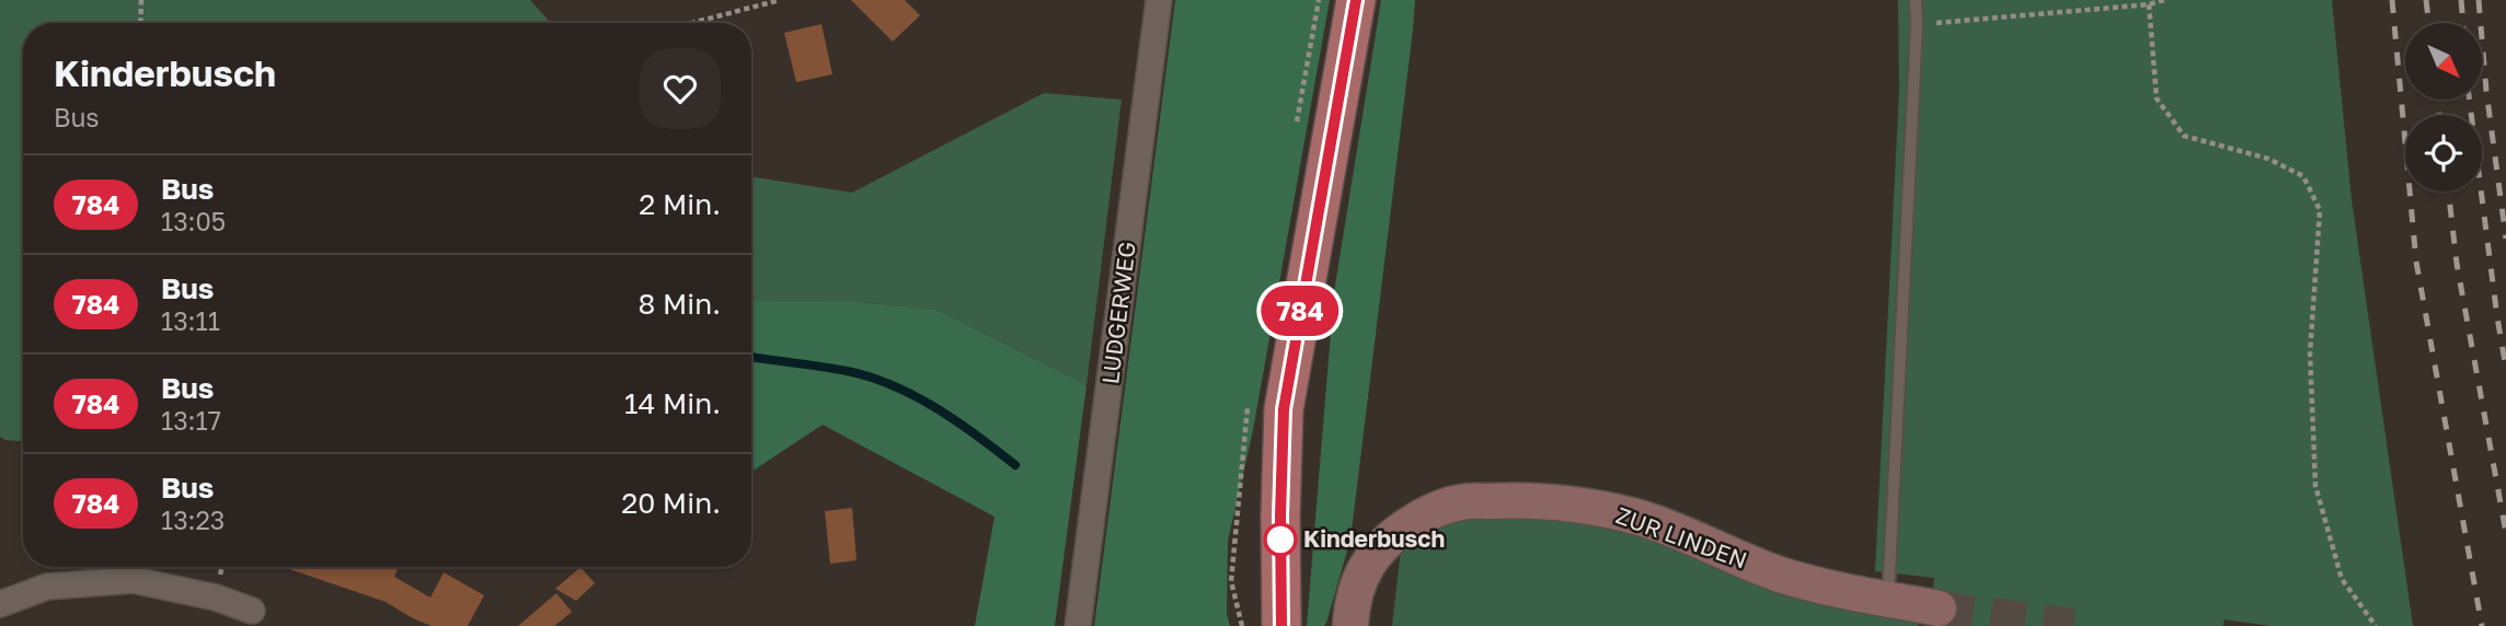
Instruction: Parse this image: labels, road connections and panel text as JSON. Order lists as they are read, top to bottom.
{
  "streets": {
    "street": ["LUDGERWEG", "ZUR LINDEN"]
  },
  "places": ["Kinderbusch"],
  "lines": ["bus line 784"],
  "north": "bottom right",
  "page": {
    "on_map": "784",
    "heading": ["Kinderbusch", "Bus"],
    "list": [
      {
        "mark": "784",
        "name": "Bus",
        "note": "13:05",
        "value": "2 Min."
      },
      {
        "mark": "784",
        "name": "Bus",
        "note": "13:11",
        "value": "8 Min."
      },
      {
        "mark": "784",
        "name": "Bus",
        "note": "13:17",
        "value": "14 Min."
      },
      {
        "mark": "784",
        "name": "Bus",
        "note": "13:23",
        "value": "20 Min."
      }
    ]
  }
}
